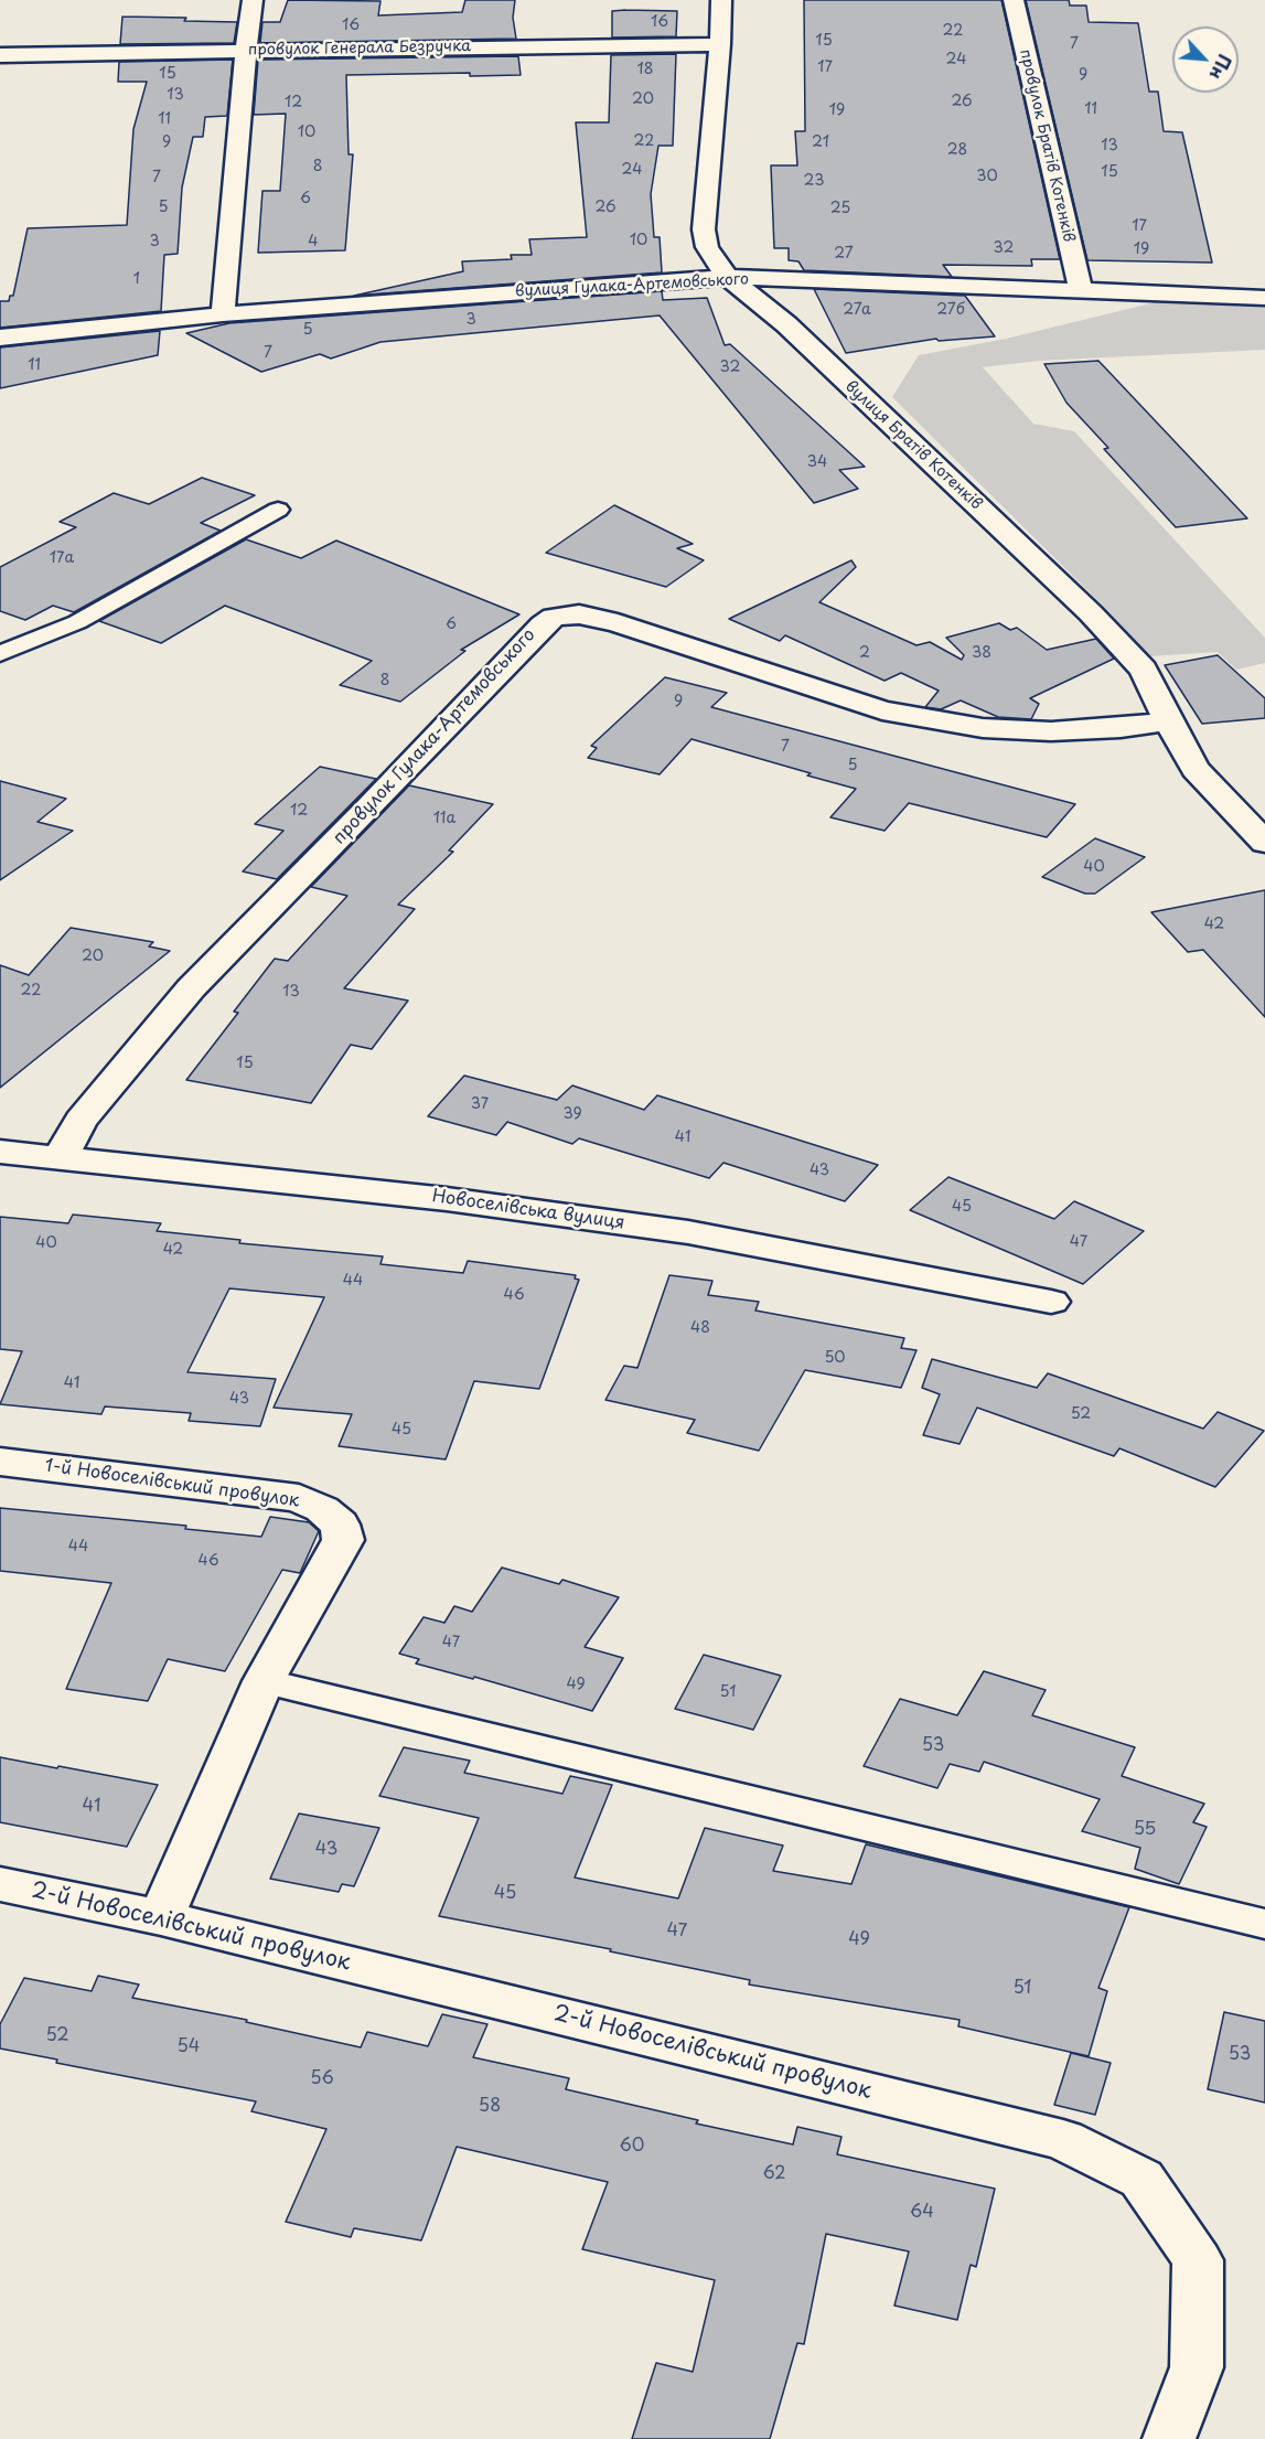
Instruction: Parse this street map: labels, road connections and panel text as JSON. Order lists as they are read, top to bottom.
{
  "streets": {
    "street": [
      "провулок Генерала Безручка",
      "провулок Братів Котенків",
      "вулиця Гулака-Артемовського",
      "вулиця Братів Котенків",
      "провулок Гулака-Артемовського",
      "Новоселівська вулиця",
      "1-й Новоселівський провулок",
      "2-й Новоселівський провулок"
    ]
  },
  "crossings": [
    ["провулок Генерала Безручка", "вулиця Братів Котенків"],
    ["провулок Братів Котенків", "вулиця Гулака-Артемовського"],
    ["вулиця Гулака-Артемовського", "вулиця Братів Котенків"],
    ["вулиця Братів Котенків", "провулок Гулака-Артемовського"],
    ["провулок Гулака-Артемовського", "Новоселівська вулиця"],
    ["1-й Новоселівський провулок", "2-й Новоселівський провулок"]
  ],
  "house_numbers": [
    "16",
    "16",
    "22",
    "15",
    "7",
    "24",
    "17",
    "18",
    "15",
    "9",
    "13",
    "20",
    "26",
    "12",
    "11",
    "19",
    "11",
    "10",
    "22",
    "9",
    "21",
    "13",
    "28",
    "8",
    "24",
    "15",
    "30",
    "7",
    "23",
    "6",
    "5",
    "26",
    "25",
    "17",
    "10",
    "3",
    "4",
    "32",
    "19",
    "27",
    "1",
    "27а",
    "27б",
    "3",
    "5",
    "7",
    "11",
    "32",
    "34",
    "17а",
    "6",
    "2",
    "38",
    "8",
    "9",
    "7",
    "5",
    "12",
    "11а",
    "40",
    "42",
    "20",
    "22",
    "13",
    "15",
    "37",
    "39",
    "41",
    "43",
    "45",
    "47",
    "40",
    "42",
    "44",
    "46",
    "48",
    "50",
    "41",
    "43",
    "52",
    "45",
    "44",
    "46",
    "47",
    "49",
    "51",
    "53",
    "41",
    "55",
    "43",
    "45",
    "47",
    "49",
    "51",
    "52",
    "54",
    "53",
    "56",
    "58",
    "60",
    "62",
    "64"
  ],
  "north": "bottom right"
}
